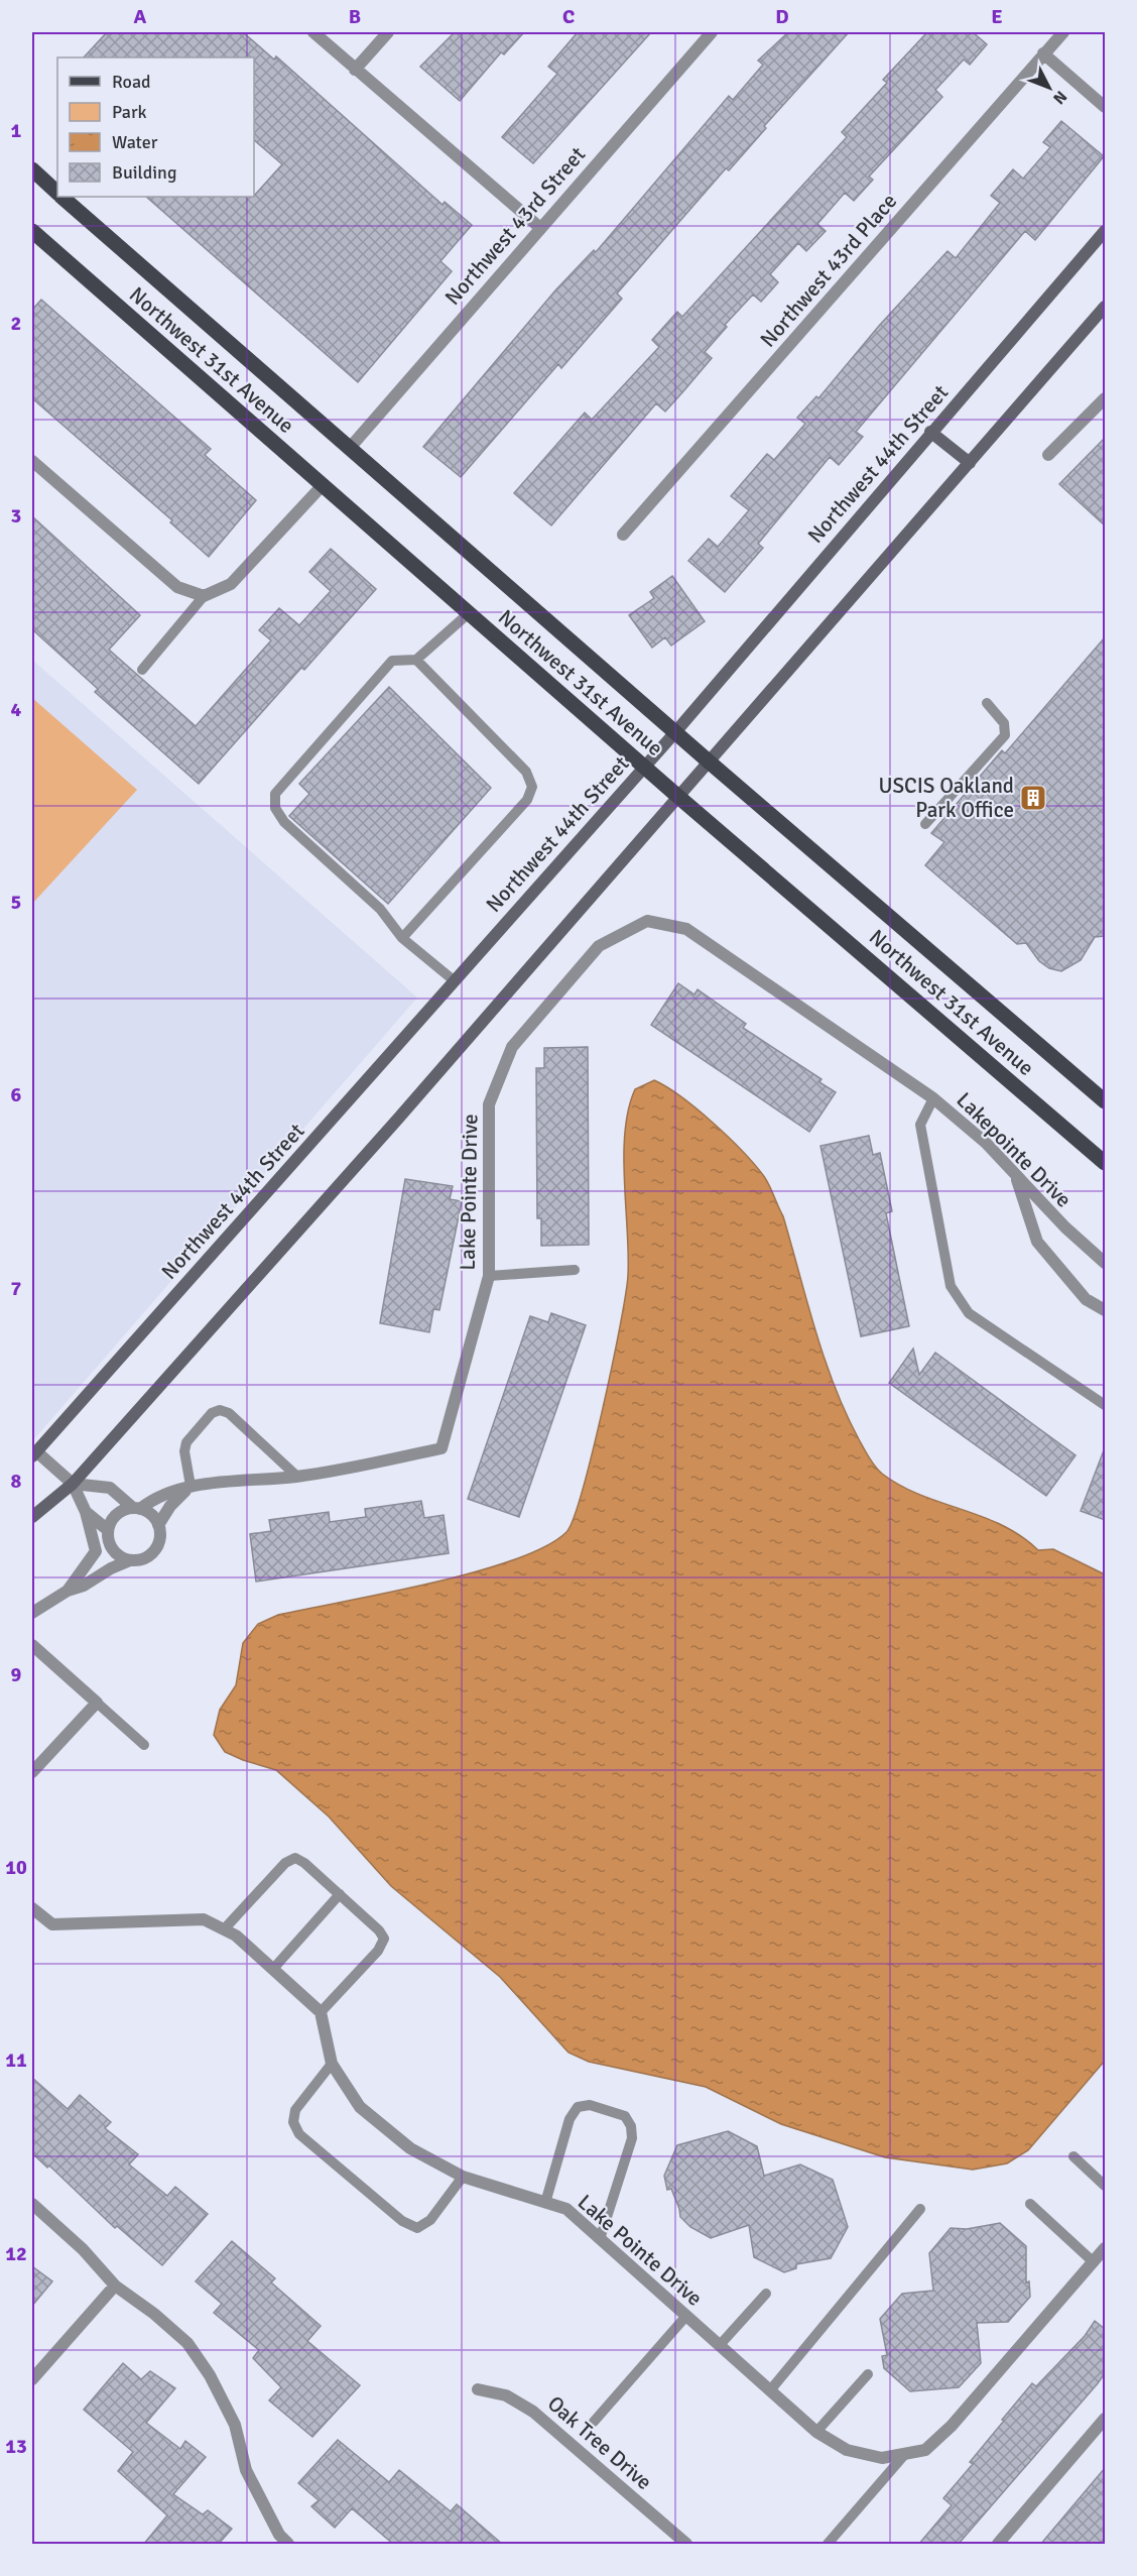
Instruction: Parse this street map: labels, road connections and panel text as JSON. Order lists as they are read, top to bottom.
{
  "streets": {
    "main road": ["Northwest 31st Avenue"],
    "street": [
      "Northwest 43rd Street",
      "Northwest 43rd Place",
      "Northwest 44th Street",
      "Lakepointe Drive",
      "Lake Pointe Drive",
      "Oak Tree Drive"
    ]
  },
  "crossings": [
    ["Northwest 43rd Street", "Northwest 31st Avenue"],
    ["Northwest 31st Avenue", "Northwest 44th Street"],
    ["Lakepointe Drive", "Lake Pointe Drive"]
  ],
  "places": {
    "building": ["USCIS Oakland Park Office"]
  },
  "legend": [
    "Road",
    "Park",
    "Water",
    "Building"
  ],
  "north": "bottom right",
  "grid": {
    "columns": [
      "A",
      "B",
      "C",
      "D",
      "E"
    ],
    "rows": [
      "1",
      "2",
      "3",
      "4",
      "5",
      "6",
      "7",
      "8",
      "9",
      "10",
      "11",
      "12",
      "13"
    ]
  }
}
